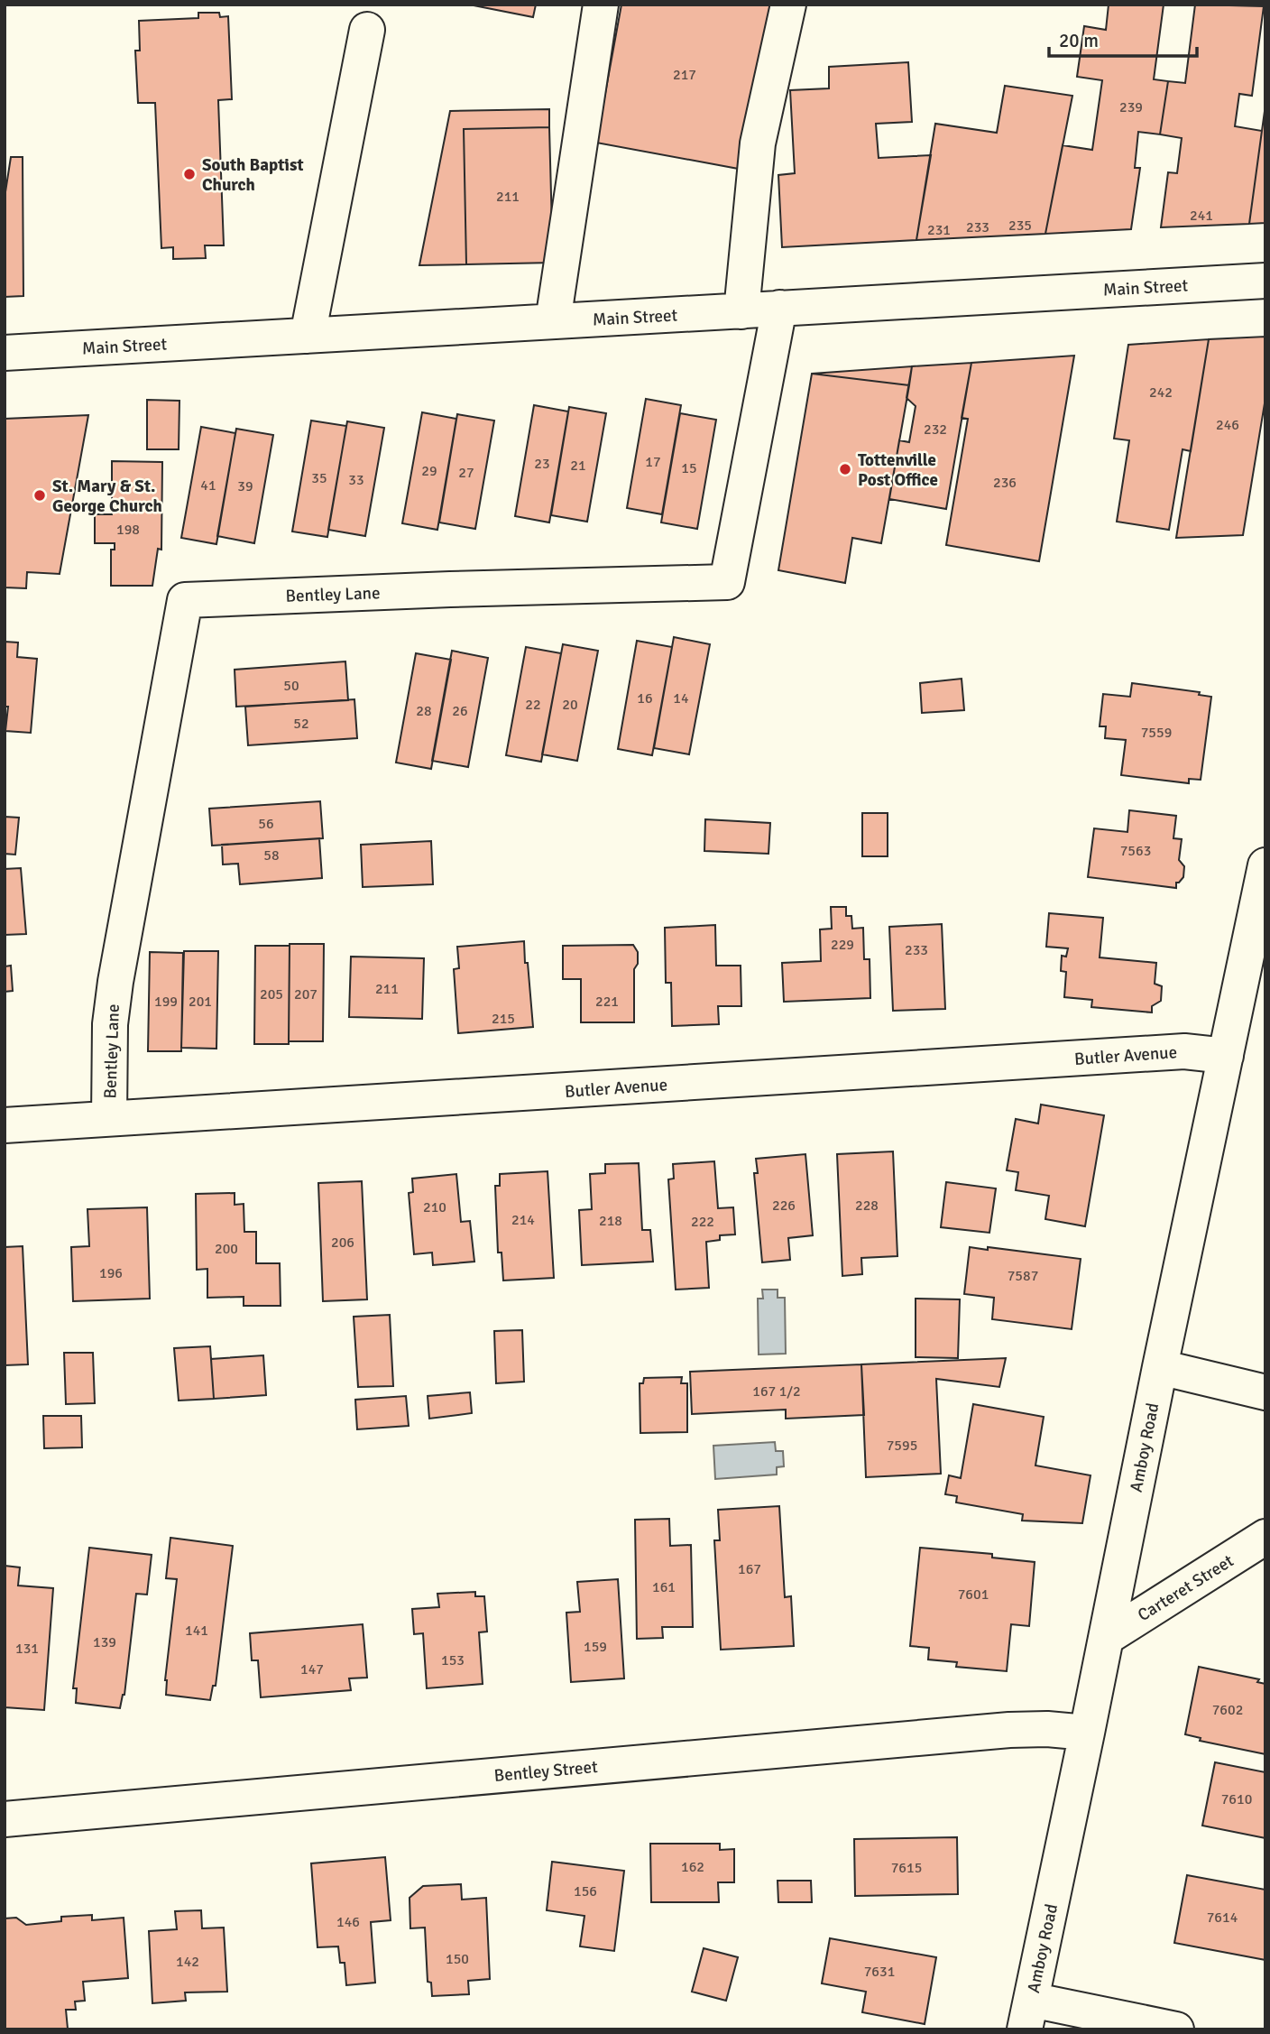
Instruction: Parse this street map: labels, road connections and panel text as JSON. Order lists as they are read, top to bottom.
{
  "streets": {
    "street": [
      "Main Street",
      "Bentley Lane",
      "Butler Avenue",
      "Amboy Road",
      "Carteret Street",
      "Bentley Street"
    ]
  },
  "crossings": [
    ["Main Street", "Bentley Lane"],
    ["Bentley Lane", "Butler Avenue"],
    ["Butler Avenue", "Amboy Road"],
    ["Amboy Road", "Carteret Street"],
    ["Amboy Road", "Bentley Street"]
  ],
  "places": ["South Baptist Church", "Tottenville Post Office", "St. Mary & St. George Church"],
  "house_numbers": [
    "217",
    "239",
    "211",
    "241",
    "235",
    "233",
    "231",
    "242",
    "246",
    "232",
    "17",
    "23",
    "21",
    "15",
    "29",
    "27",
    "35",
    "33",
    "236",
    "41",
    "39",
    "198",
    "50",
    "16",
    "14",
    "22",
    "20",
    "28",
    "26",
    "52",
    "7559",
    "56",
    "7563",
    "58",
    "229",
    "233",
    "211",
    "205",
    "207",
    "199",
    "201",
    "221",
    "215",
    "226",
    "228",
    "210",
    "214",
    "218",
    "222",
    "206",
    "200",
    "196",
    "7587",
    "167 1/2",
    "7595",
    "167",
    "161",
    "7601",
    "141",
    "139",
    "159",
    "131",
    "153",
    "147",
    "7602",
    "7610",
    "162",
    "7615",
    "156",
    "7614",
    "146",
    "150",
    "142",
    "7631"
  ],
  "scale_bar": "20 m"
}
